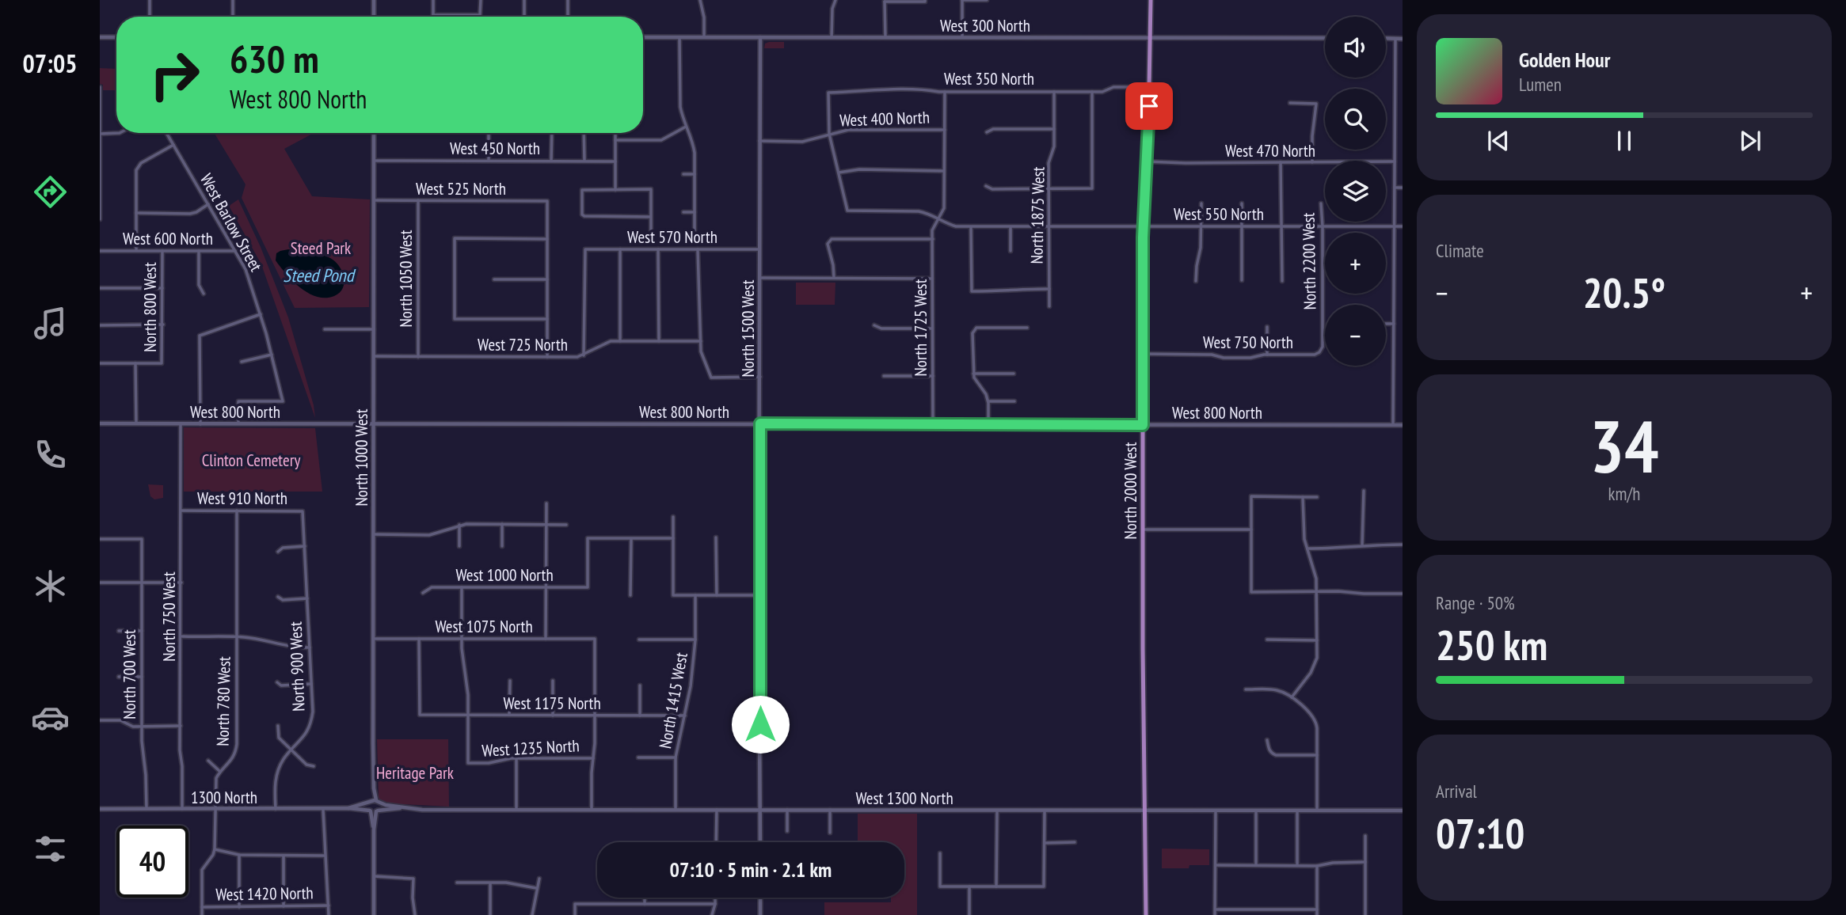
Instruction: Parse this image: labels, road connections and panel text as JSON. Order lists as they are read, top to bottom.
{
  "streets": {
    "main road": ["North 2000 West"],
    "street": [
      "West 300 North",
      "West 350 North",
      "West 400 North",
      "West 450 North",
      "West 470 North",
      "West 525 North",
      "West 550 North",
      "North 1875 West",
      "West Barlow Street",
      "West 570 North",
      "West 600 North",
      "North 2200 West",
      "North 1050 West",
      "North 800 West",
      "North 1725 West",
      "North 1500 West",
      "West 750 North",
      "West 725 North",
      "West 800 North",
      "North 1000 West",
      "West 910 North",
      "West 1000 North",
      "North 750 West",
      "West 1075 North",
      "North 900 West",
      "North 700 West",
      "North 1415 West",
      "North 780 West",
      "West 1175 North",
      "West 1235 North",
      "1300 North",
      "West 1300 North",
      "West 1420 North"
    ]
  },
  "crossings": [
    ["West 300 North", "North 1500 West"],
    ["West 300 North", "North 2000 West"],
    ["West 350 North", "West 400 North"],
    ["West 350 North", "North 1875 West"],
    ["West 350 North", "North 2000 West"],
    ["West 400 North", "North 1500 West"],
    ["West 450 North", "North 1000 West"],
    ["West 470 North", "North 2000 West"],
    ["West 525 North", "North 1050 West"],
    ["West 525 North", "North 1000 West"],
    ["West 550 North", "North 1875 West"],
    ["West 550 North", "North 2200 West"],
    ["West 550 North", "North 1725 West"],
    ["West 550 North", "North 2000 West"],
    ["West Barlow Street", "West 600 North"],
    ["West Barlow Street", "West 800 North"],
    ["West 570 North", "North 1500 West"],
    ["West 570 North", "West 725 North"],
    ["West 600 North", "North 800 West"],
    ["North 2200 West", "West 750 North"],
    ["North 1050 West", "West 725 North"],
    ["North 1725 West", "West 800 North"],
    ["North 1500 West", "West 800 North"],
    ["North 1500 West", "West 1300 North"],
    ["West 750 North", "North 2000 West"],
    ["West 725 North", "North 1000 West"],
    ["West 800 North", "North 1000 West"],
    ["West 800 North", "North 2000 West"],
    ["West 800 North", "North 750 West"],
    ["North 1000 West", "West 1075 North"],
    ["North 1000 West", "1300 North"],
    ["North 1000 West", "West 1300 North"],
    ["North 2000 West", "West 1300 North"],
    ["West 910 North", "North 750 West"],
    ["West 910 North", "North 900 West"],
    ["West 910 North", "North 780 West"],
    ["North 750 West", "1300 North"],
    ["West 1075 North", "West 1175 North"],
    ["North 900 West", "1300 North"],
    ["North 700 West", "1300 North"],
    ["North 1415 West", "West 1175 North"],
    ["North 1415 West", "West 1300 North"],
    ["North 780 West", "1300 North"],
    ["North 780 West", "West 1420 North"],
    ["West 1175 North", "West 1235 North"],
    ["1300 North", "West 1300 North"]
  ],
  "water": ["Steed Pond"],
  "parks": ["Steed Park", "Clinton Cemetery", "Heritage Park"],
  "page": {
    "tabs": "07:05",
    "map_buttons": ["+", "−"],
    "turn": ["630 m", "West 800 North"],
    "song": ["Golden Hour", "Lumen"],
    "tile": [
      "Climate",
      ["34", "km/h"],
      ["Range · 50%", "250 km"],
      ["Arrival", "07:10"]
    ],
    "heat": ["−", "20.5°", "+"],
    "limit": "40",
    "trip": "07:10 · 5 min · 2.1 km"
  }
}
